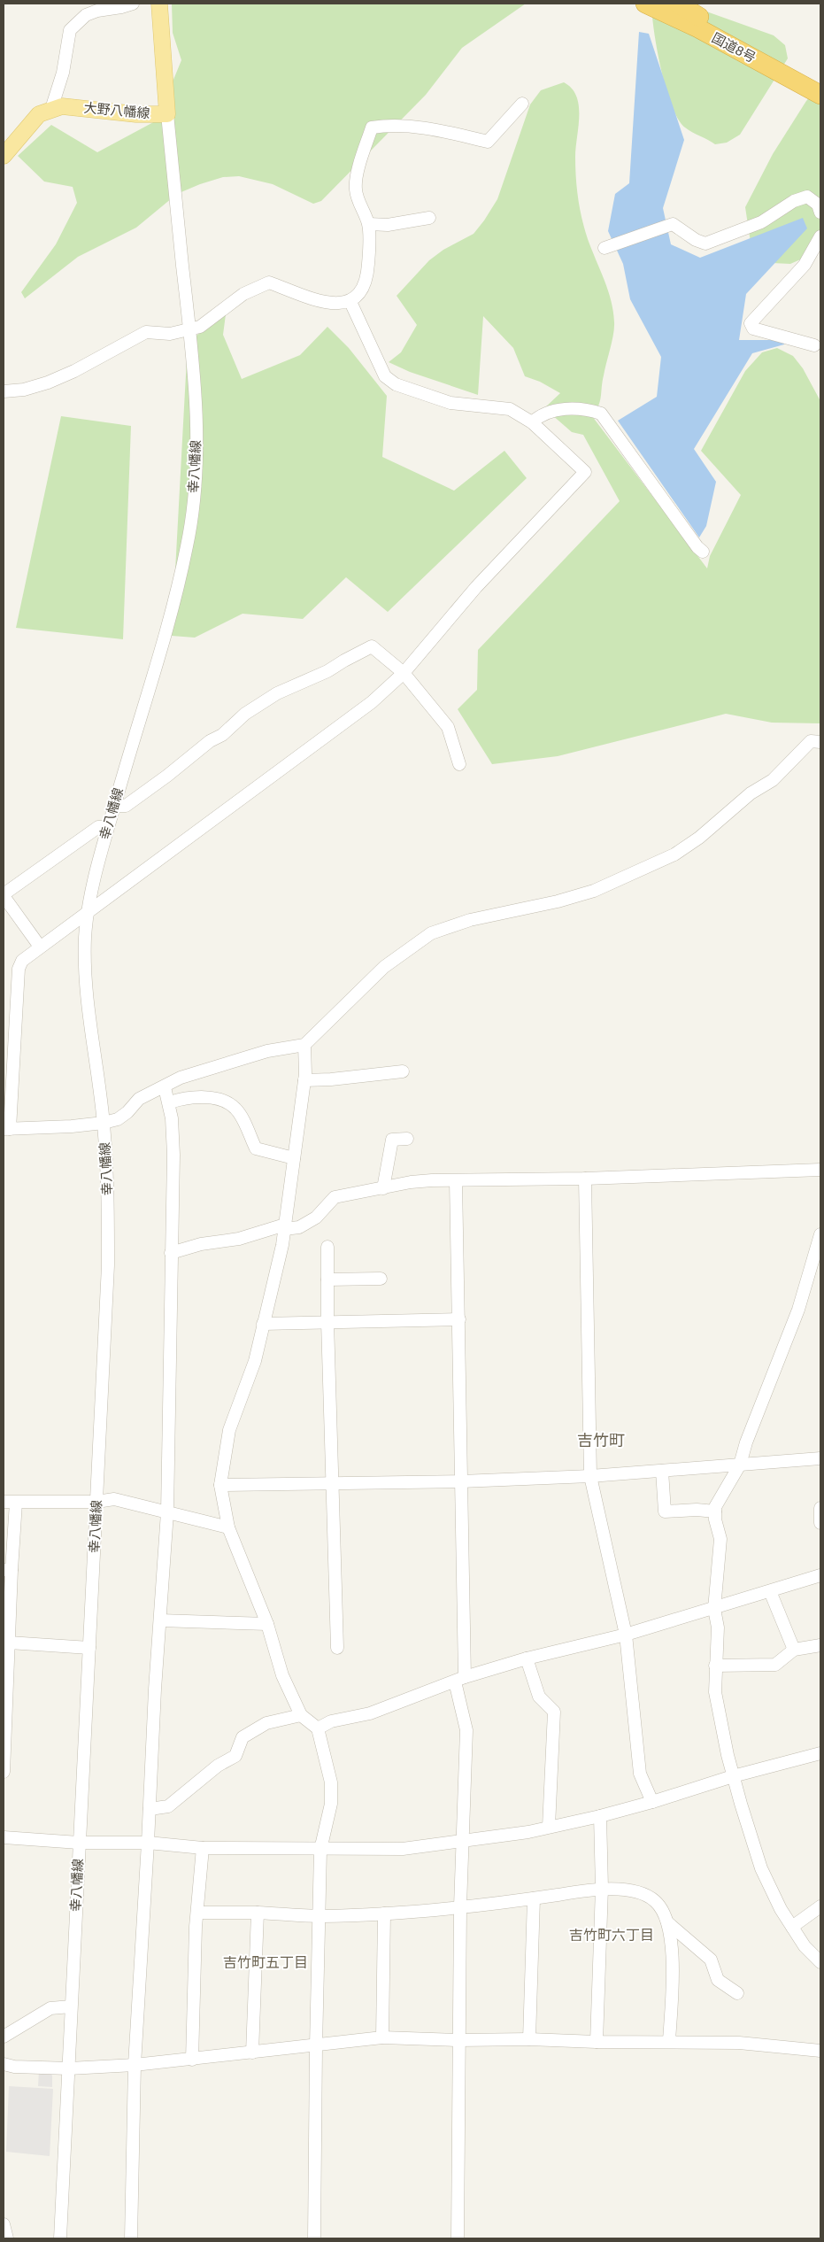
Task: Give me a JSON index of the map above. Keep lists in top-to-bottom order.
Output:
{
  "streets": {
    "highway": ["国道8号"],
    "main road": ["大野八幡線"],
    "street": ["幸八幡線"]
  },
  "crossings": [
    ["大野八幡線", "幸八幡線"]
  ],
  "districts": ["吉竹町", "吉竹町六丁目", "吉竹町五丁目"]
}
